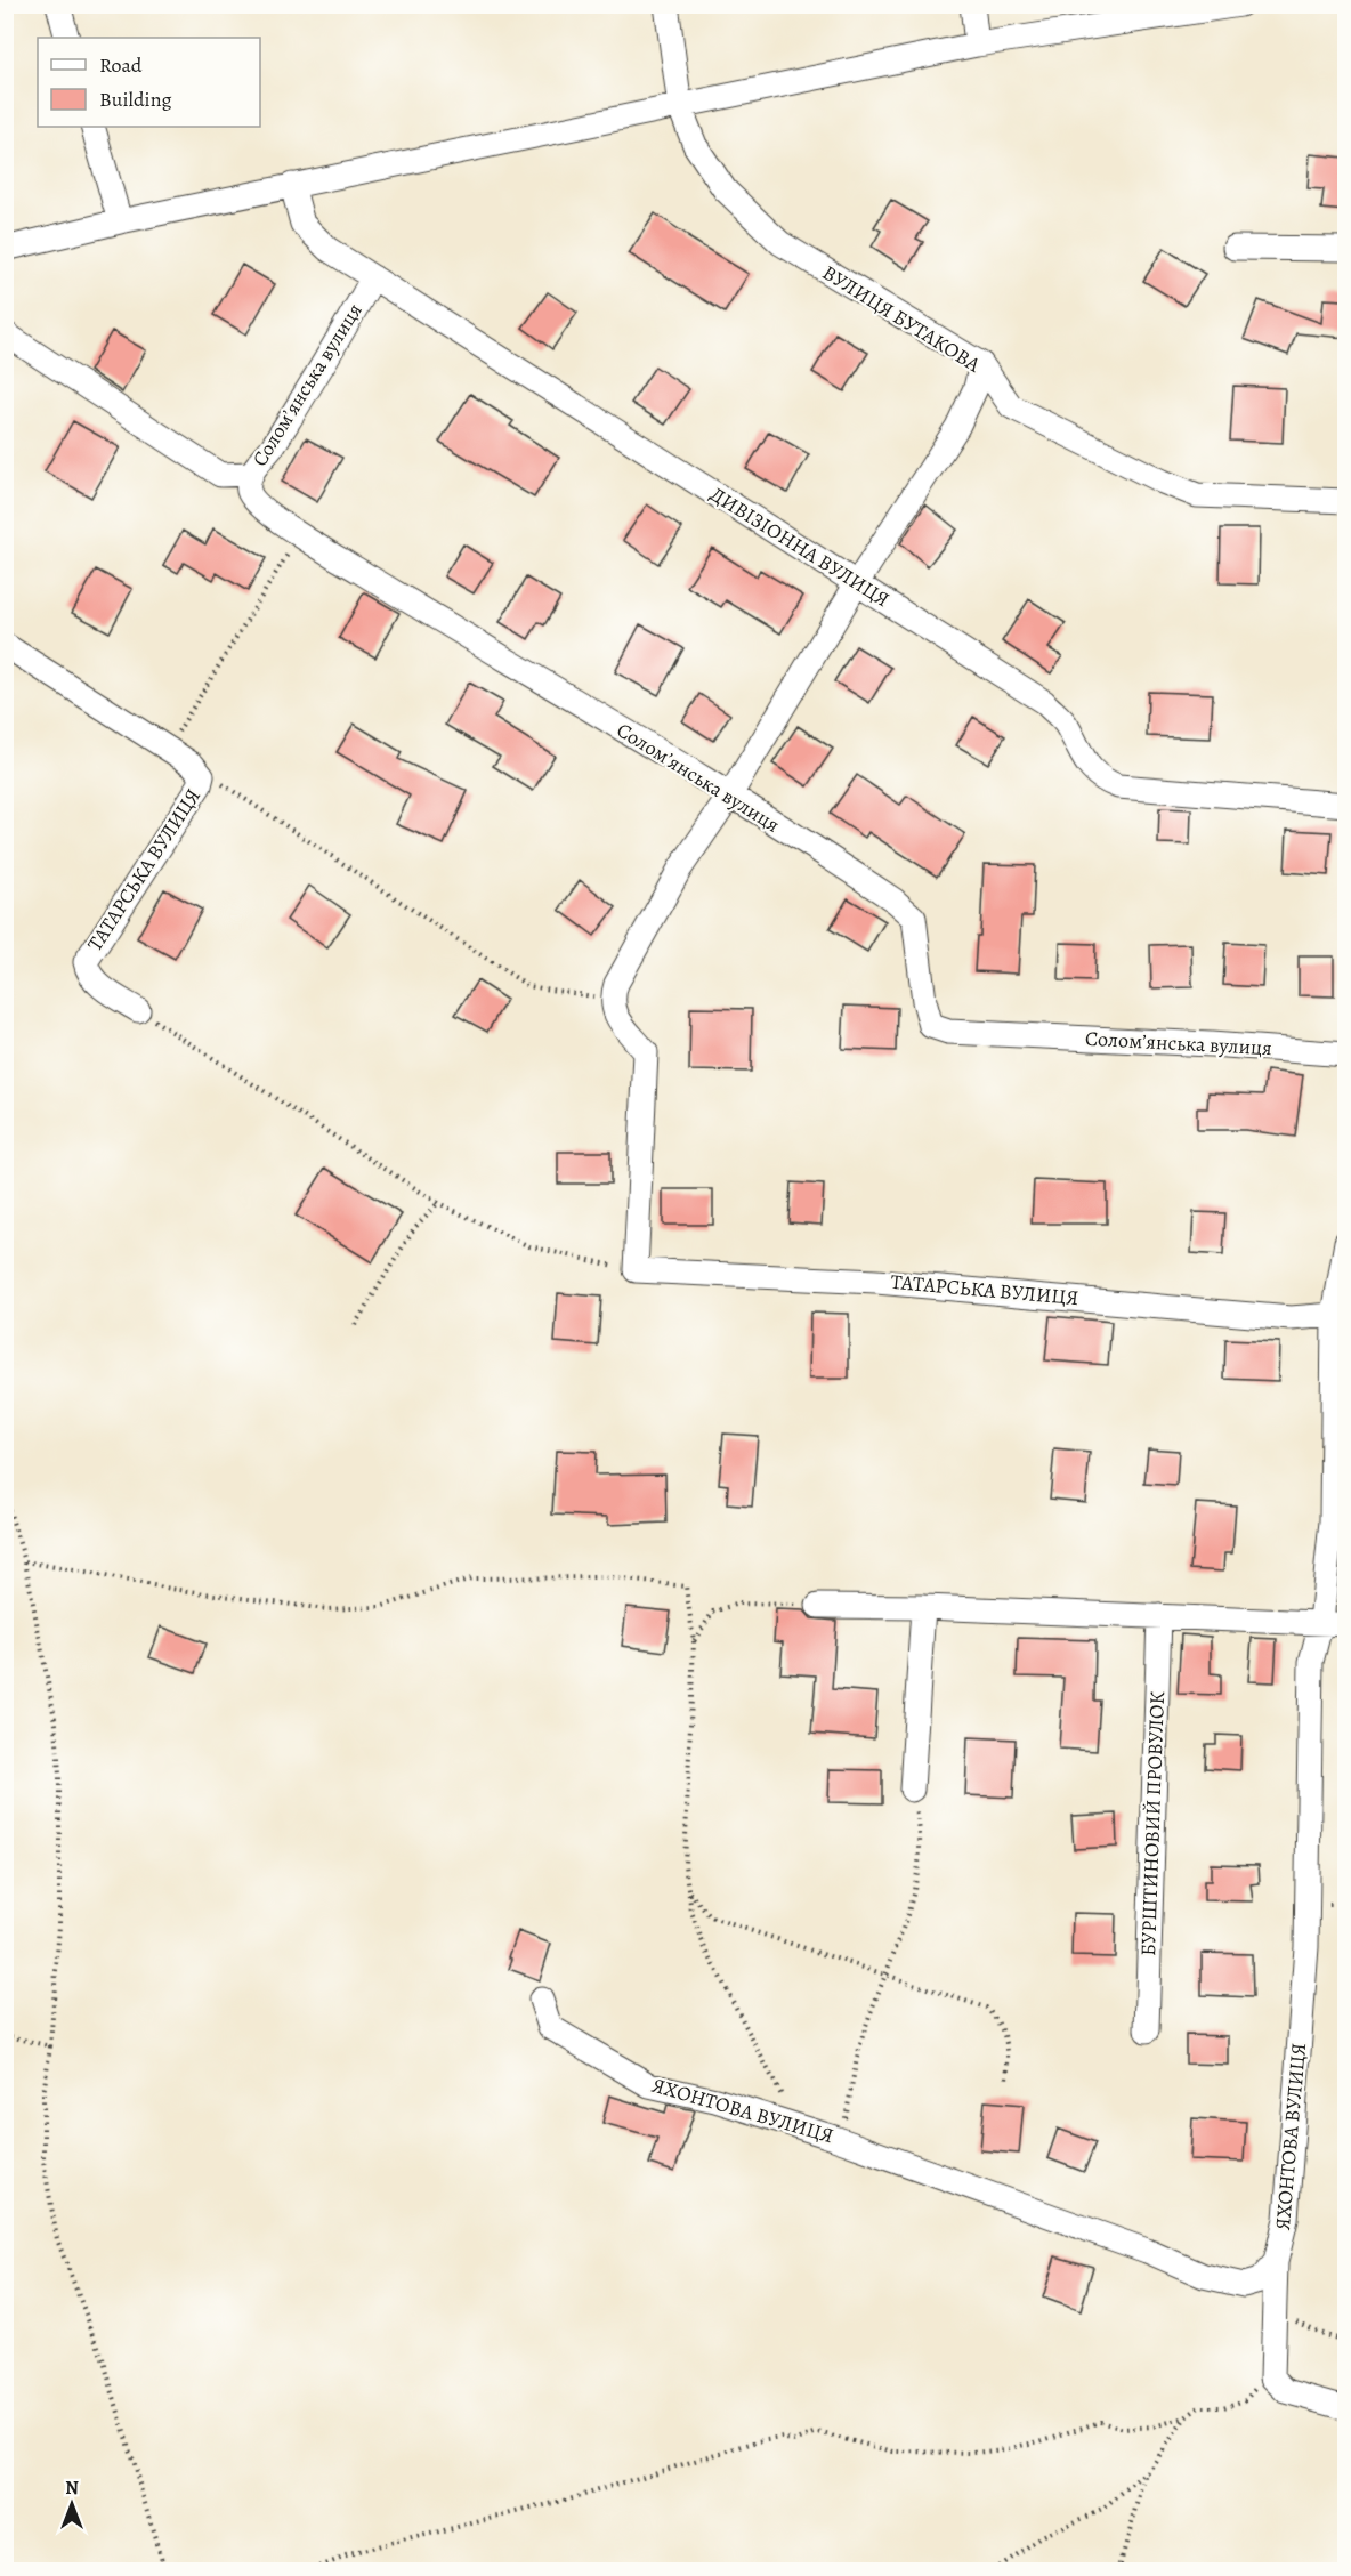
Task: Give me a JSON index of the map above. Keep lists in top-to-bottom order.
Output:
{
  "streets": {
    "street": [
      "ВУЛИЦЯ БУТАКОВА",
      "Соломʼянська вулиця",
      "ДИВІЗІОННА ВУЛИЦЯ",
      "ТАТАРСЬКА ВУЛИЦЯ",
      "БУРШТИНОВИЙ ПРОВУЛОК",
      "ЯХОНТОВА ВУЛИЦЯ"
    ]
  },
  "crossings": [
    ["Соломʼянська вулиця", "ДИВІЗІОННА ВУЛИЦЯ"],
    ["ТАТАРСЬКА ВУЛИЦЯ", "ЯХОНТОВА ВУЛИЦЯ"]
  ],
  "legend": ["Road", "Building"],
  "north": "top"
}
